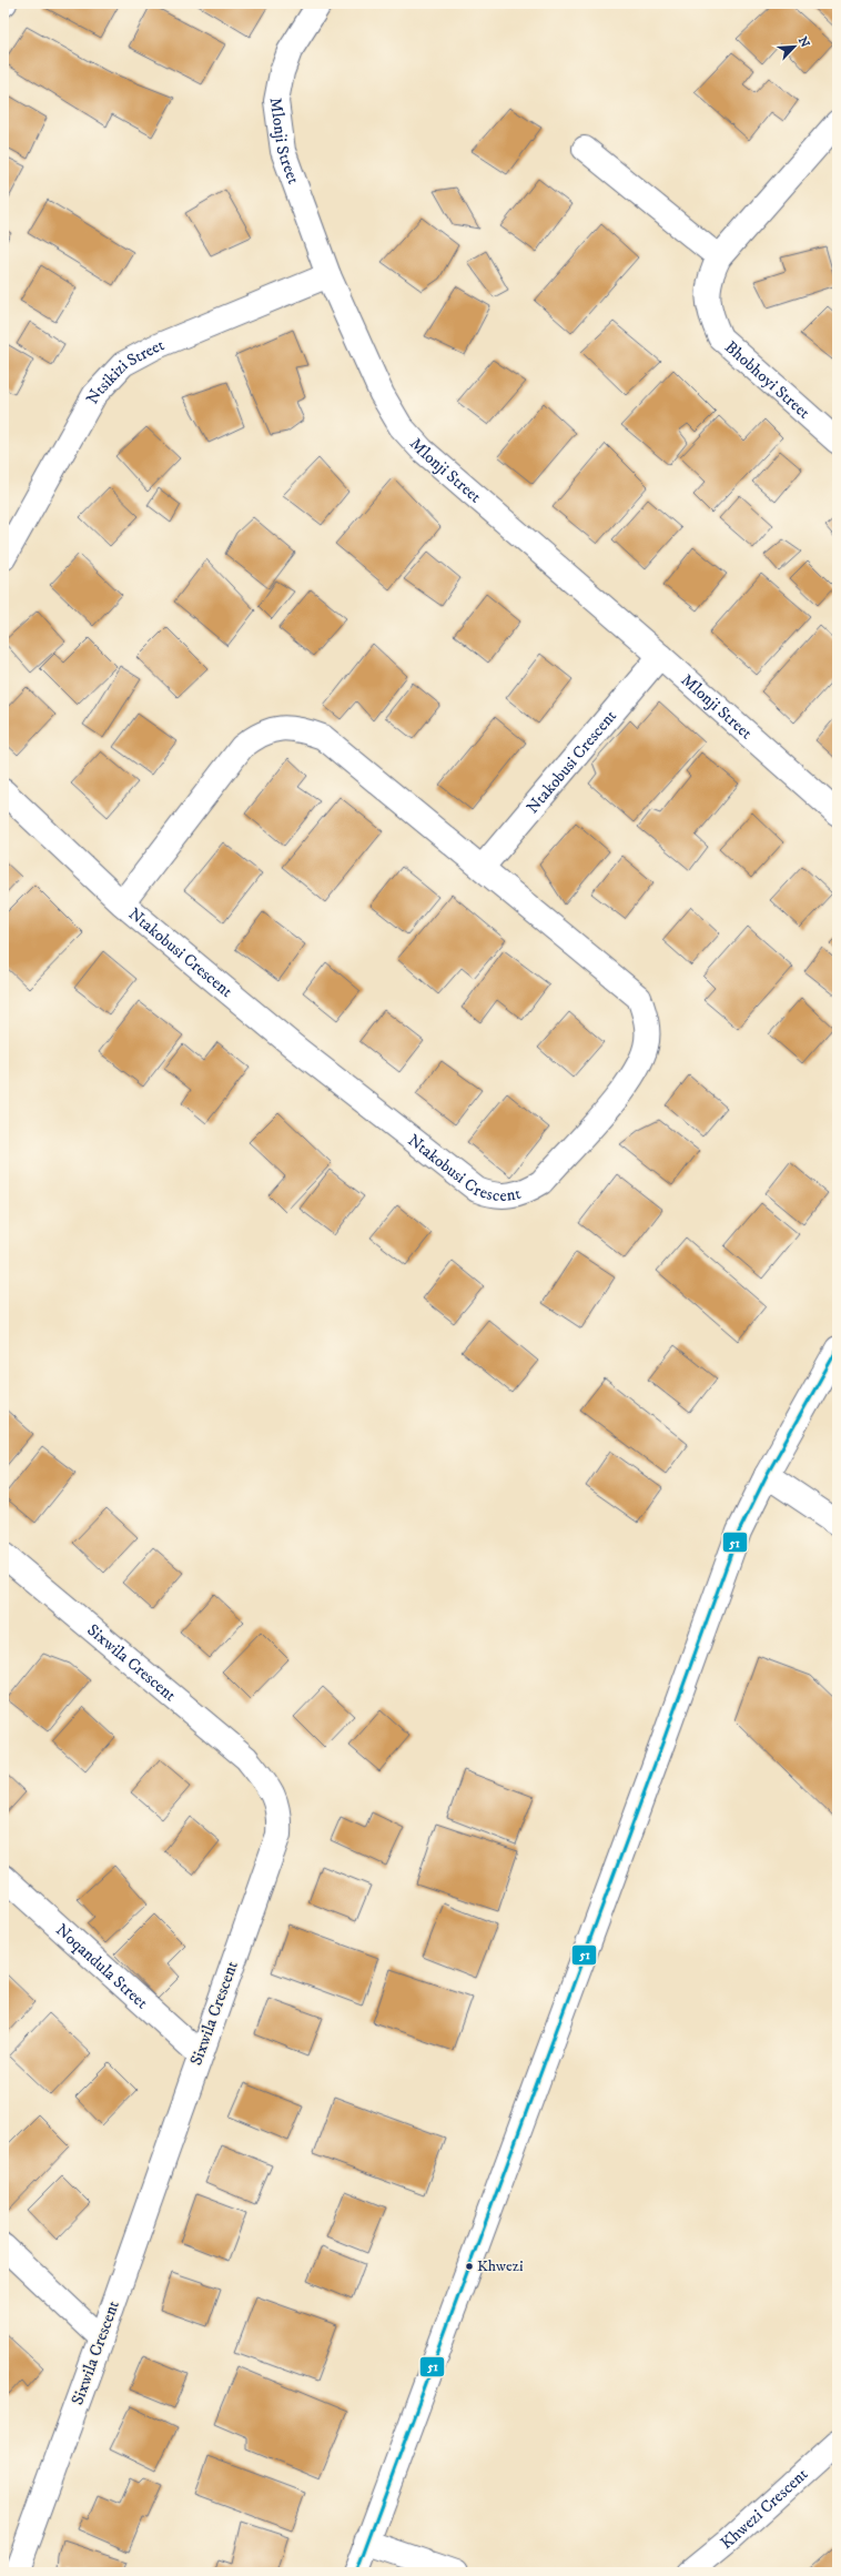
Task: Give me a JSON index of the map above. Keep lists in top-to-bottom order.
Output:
{
  "streets": {
    "street": [
      "Mlonji Street",
      "Ntsikizi Street",
      "Bhobhoyi Street",
      "Ntakobusi Crescent",
      "Sixwila Crescent",
      "Noqandula Street",
      "Khwezi Crescent"
    ]
  },
  "crossings": [
    ["Mlonji Street", "Ntsikizi Street"],
    ["Mlonji Street", "Ntakobusi Crescent"],
    ["Sixwila Crescent", "Noqandula Street"]
  ],
  "places": ["Khwezi"],
  "lines": ["transit line 51"],
  "north": "top right"
}
